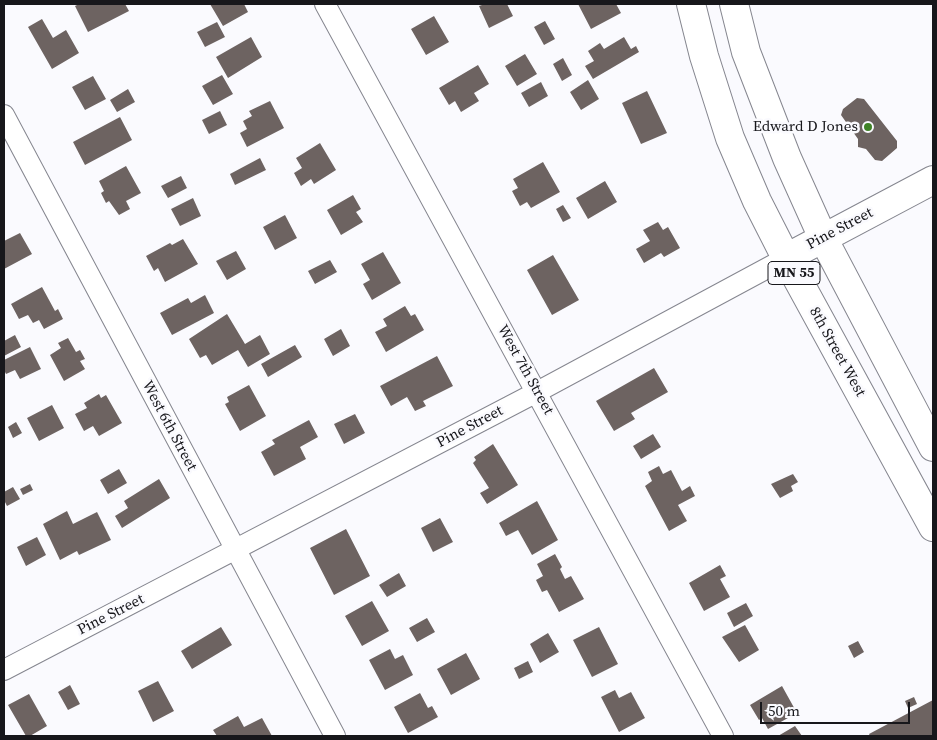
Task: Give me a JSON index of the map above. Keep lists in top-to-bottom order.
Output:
{
  "streets": {
    "main road": ["Pine Street", "MN 55", "8th Street West"],
    "street": ["West 7th Street", "West 6th Street"]
  },
  "crossings": [
    ["Pine Street", "MN 55"],
    ["Pine Street", "8th Street West"],
    ["Pine Street", "West 7th Street"],
    ["Pine Street", "West 6th Street"]
  ],
  "places": ["Edward D Jones"],
  "scale_bar": "50 m"
}
